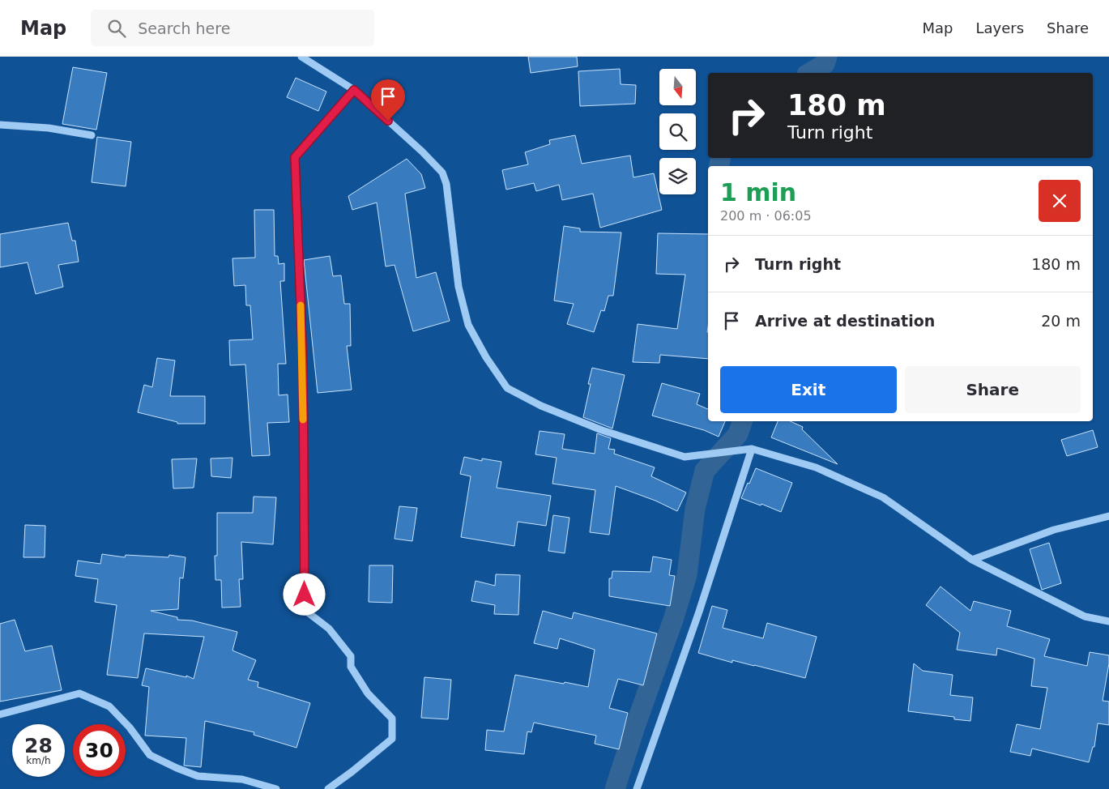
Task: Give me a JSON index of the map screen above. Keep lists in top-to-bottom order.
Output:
{
  "north": "bottom",
  "page": {
    "header": "Map",
    "search": "Search here",
    "nav": ["Map", "Layers", "Share"],
    "turn": ["180 m", "Turn right"],
    "heading": ["1 min", "200 m · 06:05"],
    "list": [
      {
        "name": "Turn right",
        "value": "180 m"
      },
      {
        "name": "Arrive at destination",
        "value": "20 m"
      }
    ],
    "buttons": ["Exit", "Share"],
    "speed": "28 km/h",
    "limit": "30"
  }
}
